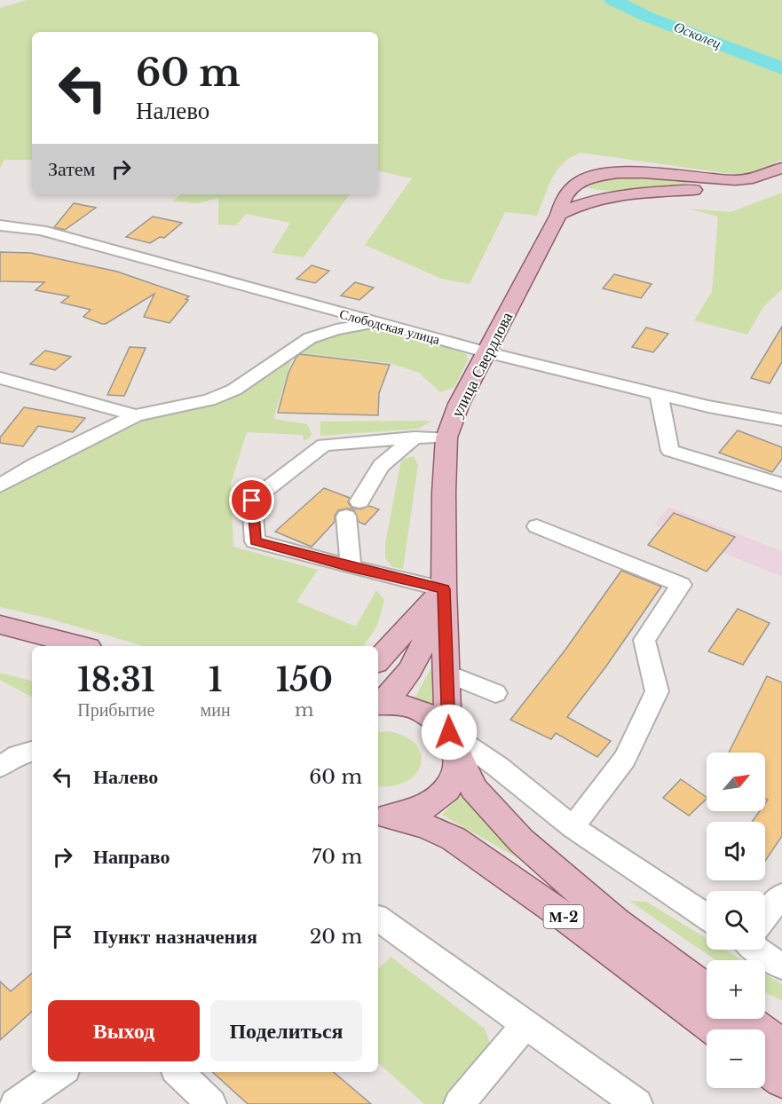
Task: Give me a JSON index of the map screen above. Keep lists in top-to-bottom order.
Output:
{
  "streets": {
    "main road": ["улица Свердлова", "М-2"],
    "street": ["Слободская улица"]
  },
  "crossings": [
    ["Слободская улица", "улица Свердлова"],
    ["улица Свердлова", "М-2"]
  ],
  "water": ["Осколец"],
  "north": "top right",
  "page": {
    "turn": ["60 m", "Налево"],
    "then": "Затем",
    "eta": [
      "18:31",
      "Прибытие",
      "1",
      "мин",
      "150",
      "m"
    ],
    "list": [
      {
        "name": "Налево",
        "value": "60 m"
      },
      {
        "name": "Направо",
        "value": "70 m"
      },
      {
        "name": "Пункт назначения",
        "value": "20 m"
      }
    ],
    "map_buttons": ["+", "−"],
    "buttons": ["Выход", "Поделиться"]
  }
}
